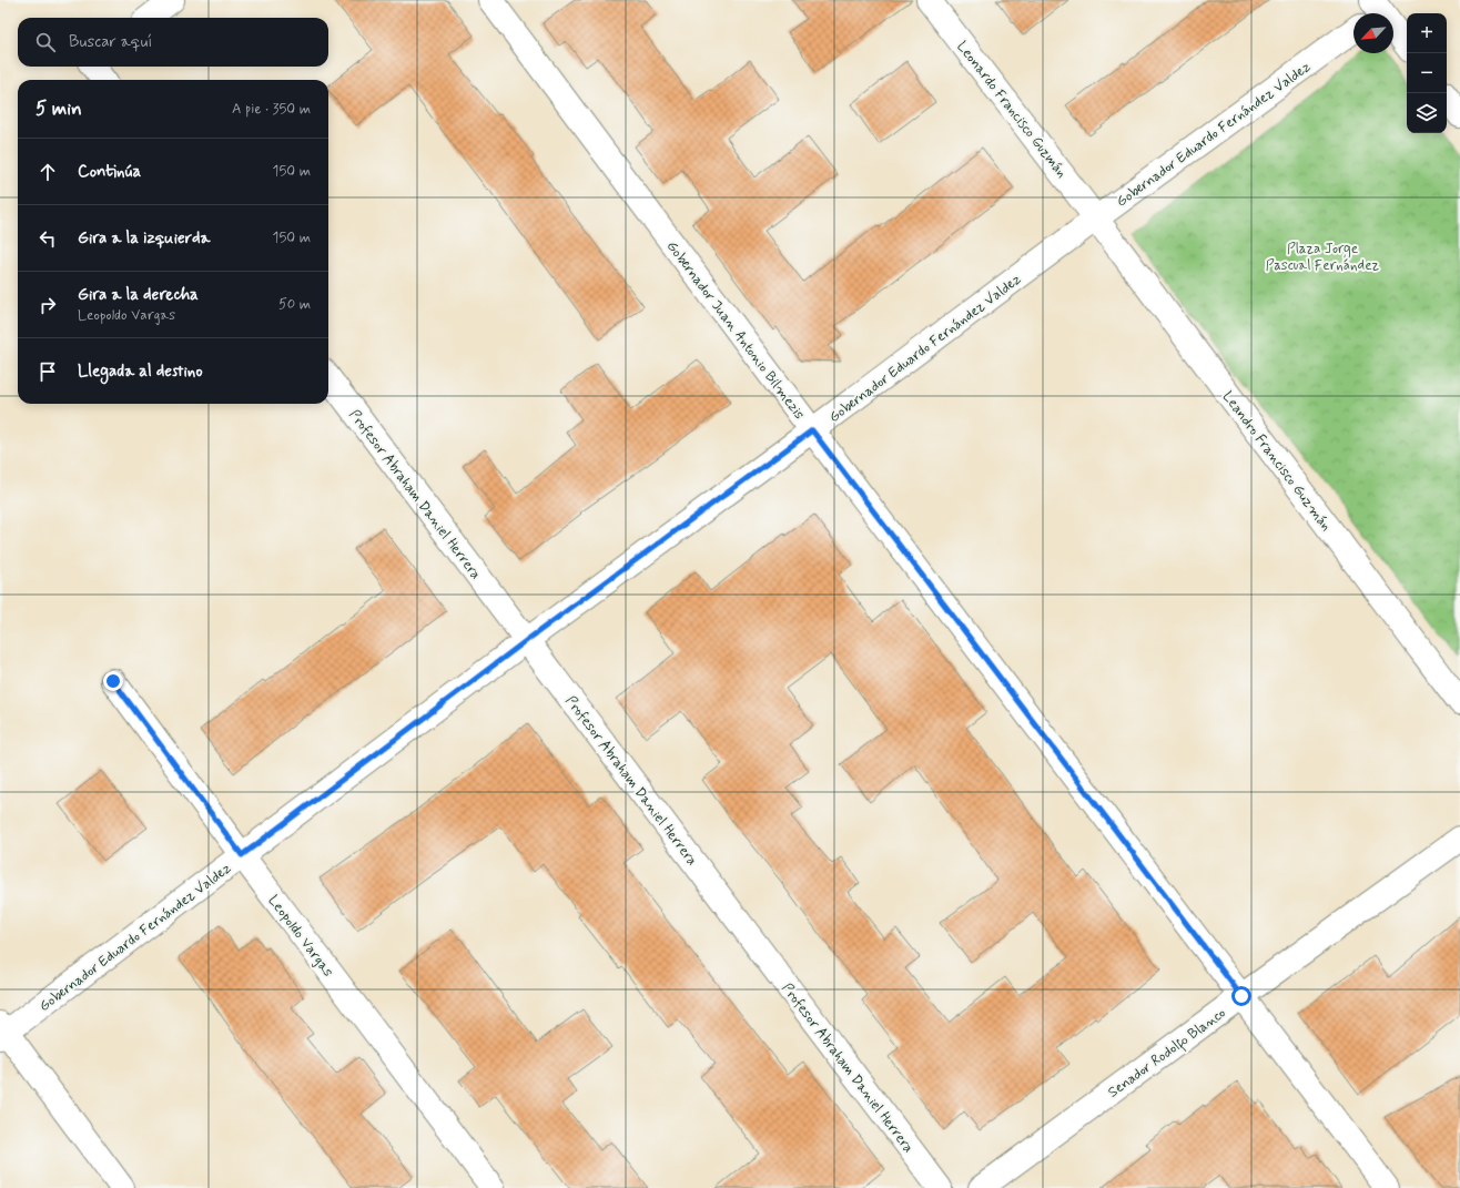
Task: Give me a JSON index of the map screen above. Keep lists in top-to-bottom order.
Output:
{
  "streets": {
    "street": [
      "Leonardo Francisco Guzmán",
      "Gobernador Eduardo Fernández Valdez",
      "Gobernador Juan Antonio Bilmezis",
      "Leandro Francisco Guzmán",
      "Profesor Abraham Daniel Herrera",
      "Leopoldo Vargas",
      "Senador Rodolfo Blanco"
    ]
  },
  "crossings": [
    ["Leonardo Francisco Guzmán", "Gobernador Eduardo Fernández Valdez"],
    ["Leonardo Francisco Guzmán", "Leandro Francisco Guzmán"],
    ["Gobernador Eduardo Fernández Valdez", "Gobernador Juan Antonio Bilmezis"],
    ["Gobernador Eduardo Fernández Valdez", "Leandro Francisco Guzmán"],
    ["Gobernador Eduardo Fernández Valdez", "Profesor Abraham Daniel Herrera"],
    ["Gobernador Eduardo Fernández Valdez", "Leopoldo Vargas"],
    ["Gobernador Juan Antonio Bilmezis", "Senador Rodolfo Blanco"]
  ],
  "parks": ["Plaza Jorge Pascual Fernández"],
  "north": "bottom left",
  "page": {
    "map_buttons": ["+", "−"],
    "search": "Buscar aquí",
    "heading": ["5 min", "A pie · 350 m"],
    "list": [
      ["Continúa", "150 m"],
      ["Gira a la izquierda", "150 m"],
      ["Gira a la derecha", "Leopoldo Vargas", "50 m"],
      "Llegada al destino"
    ]
  }
}
